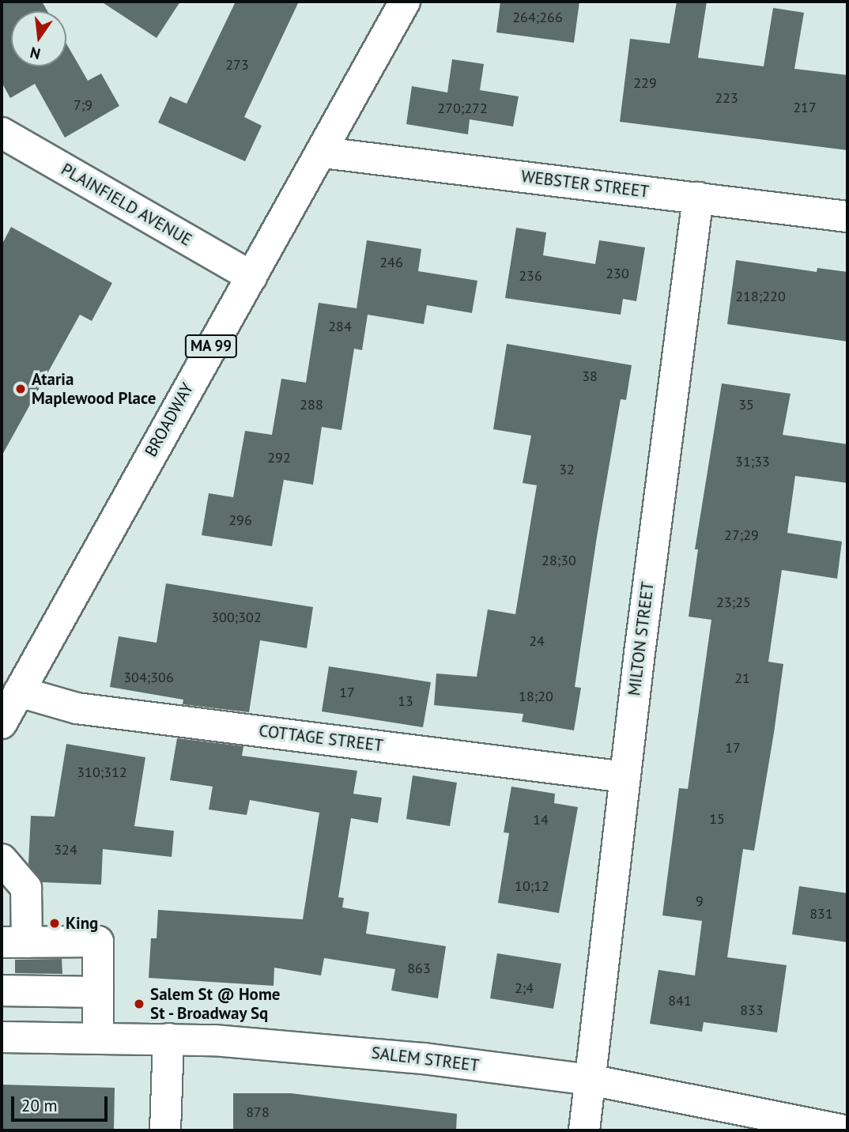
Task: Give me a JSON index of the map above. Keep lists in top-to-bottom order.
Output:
{
  "streets": {
    "street": [
      "WEBSTER STREET",
      "PLAINFIELD AVENUE",
      "MA 99",
      "BROADWAY",
      "MILTON STREET",
      "COTTAGE STREET",
      "SALEM STREET"
    ]
  },
  "crossings": [
    ["WEBSTER STREET", "BROADWAY"],
    ["WEBSTER STREET", "MILTON STREET"],
    ["PLAINFIELD AVENUE", "BROADWAY"],
    ["BROADWAY", "COTTAGE STREET"],
    ["MILTON STREET", "COTTAGE STREET"],
    ["MILTON STREET", "SALEM STREET"]
  ],
  "places": ["Ataria Maplewood Place", "King", "Salem St @ Home St - Broadway Sq"],
  "house_numbers": [
    "264;266",
    "273",
    "229",
    "223",
    "7;9",
    "217",
    "270;272",
    "246",
    "230",
    "236",
    "218;220",
    "284",
    "38",
    "288",
    "35",
    "292",
    "31;33",
    "32",
    "296",
    "27;29",
    "28;30",
    "23;25",
    "300;302",
    "24",
    "304;306",
    "21",
    "17",
    "18;20",
    "13",
    "17",
    "310;312",
    "15",
    "14",
    "324",
    "10;12",
    "9",
    "831",
    "863",
    "2;4",
    "841",
    "833",
    "878"
  ],
  "scale_bar": "20 m",
  "north": "bottom"
}
